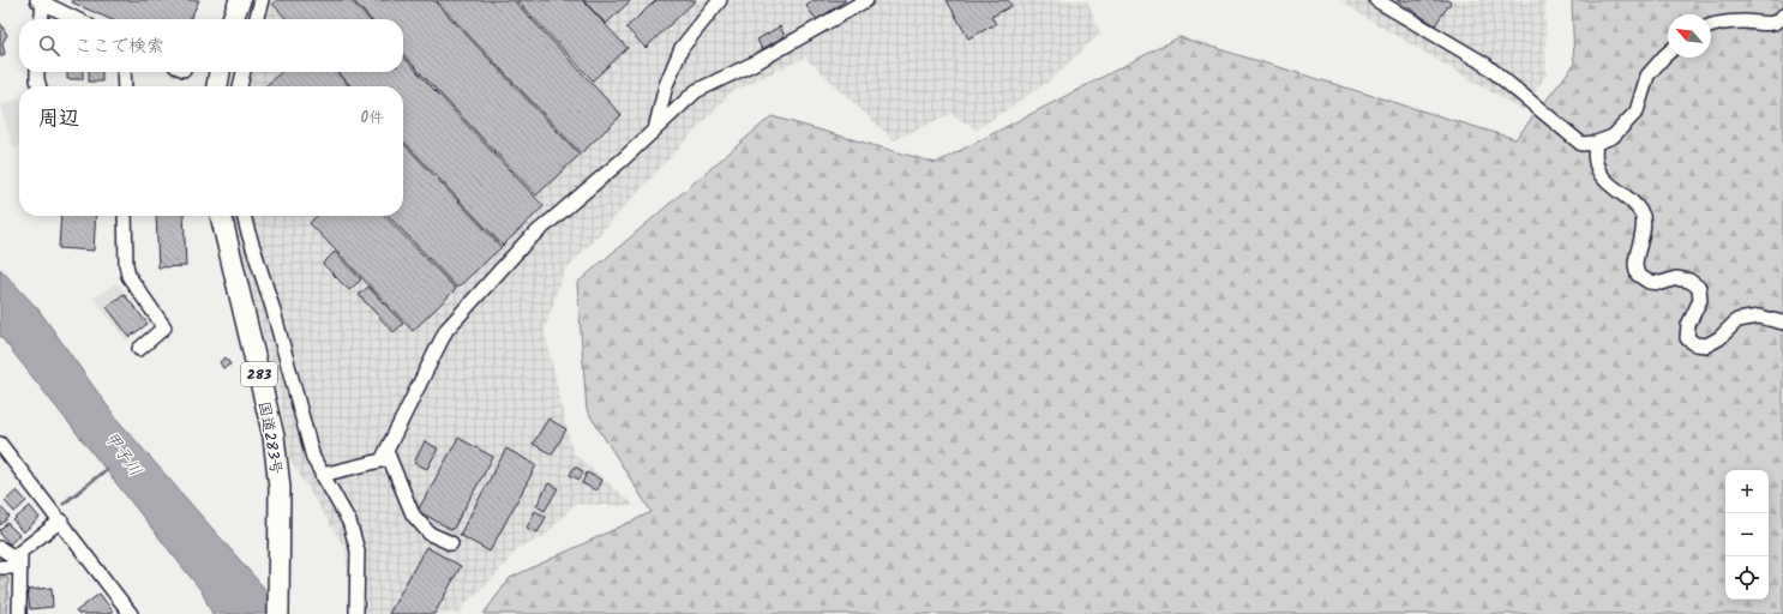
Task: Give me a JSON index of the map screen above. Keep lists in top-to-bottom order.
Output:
{
  "streets": {
    "highway": ["283", "国道283号"]
  },
  "water": ["甲子川"],
  "north": "top left",
  "page": {
    "search": "ここで検索",
    "heading": ["周辺", "0件"],
    "map_buttons": ["+", "−"]
  }
}
